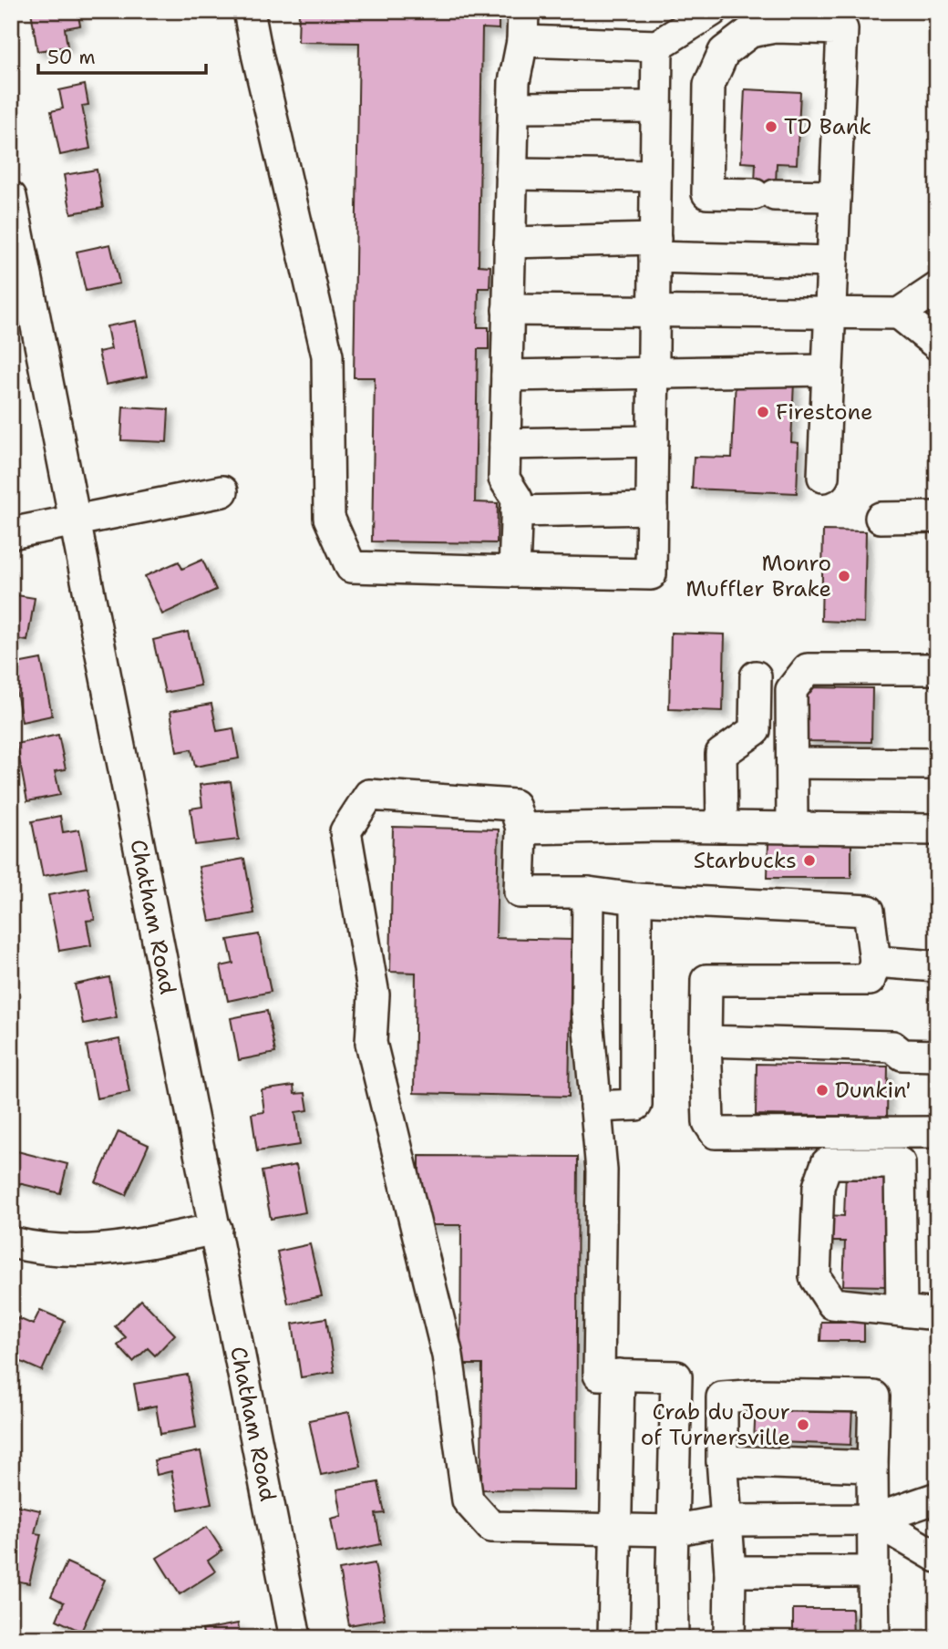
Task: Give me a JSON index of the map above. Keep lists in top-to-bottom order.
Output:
{
  "streets": {
    "street": ["Chatham Road"]
  },
  "places": [
    "TD Bank",
    "Firestone",
    "Monro Muffler Brake",
    "Starbucks",
    "Dunkin'",
    "Crab du Jour of Turnersville"
  ],
  "scale_bar": "50 m"
}
